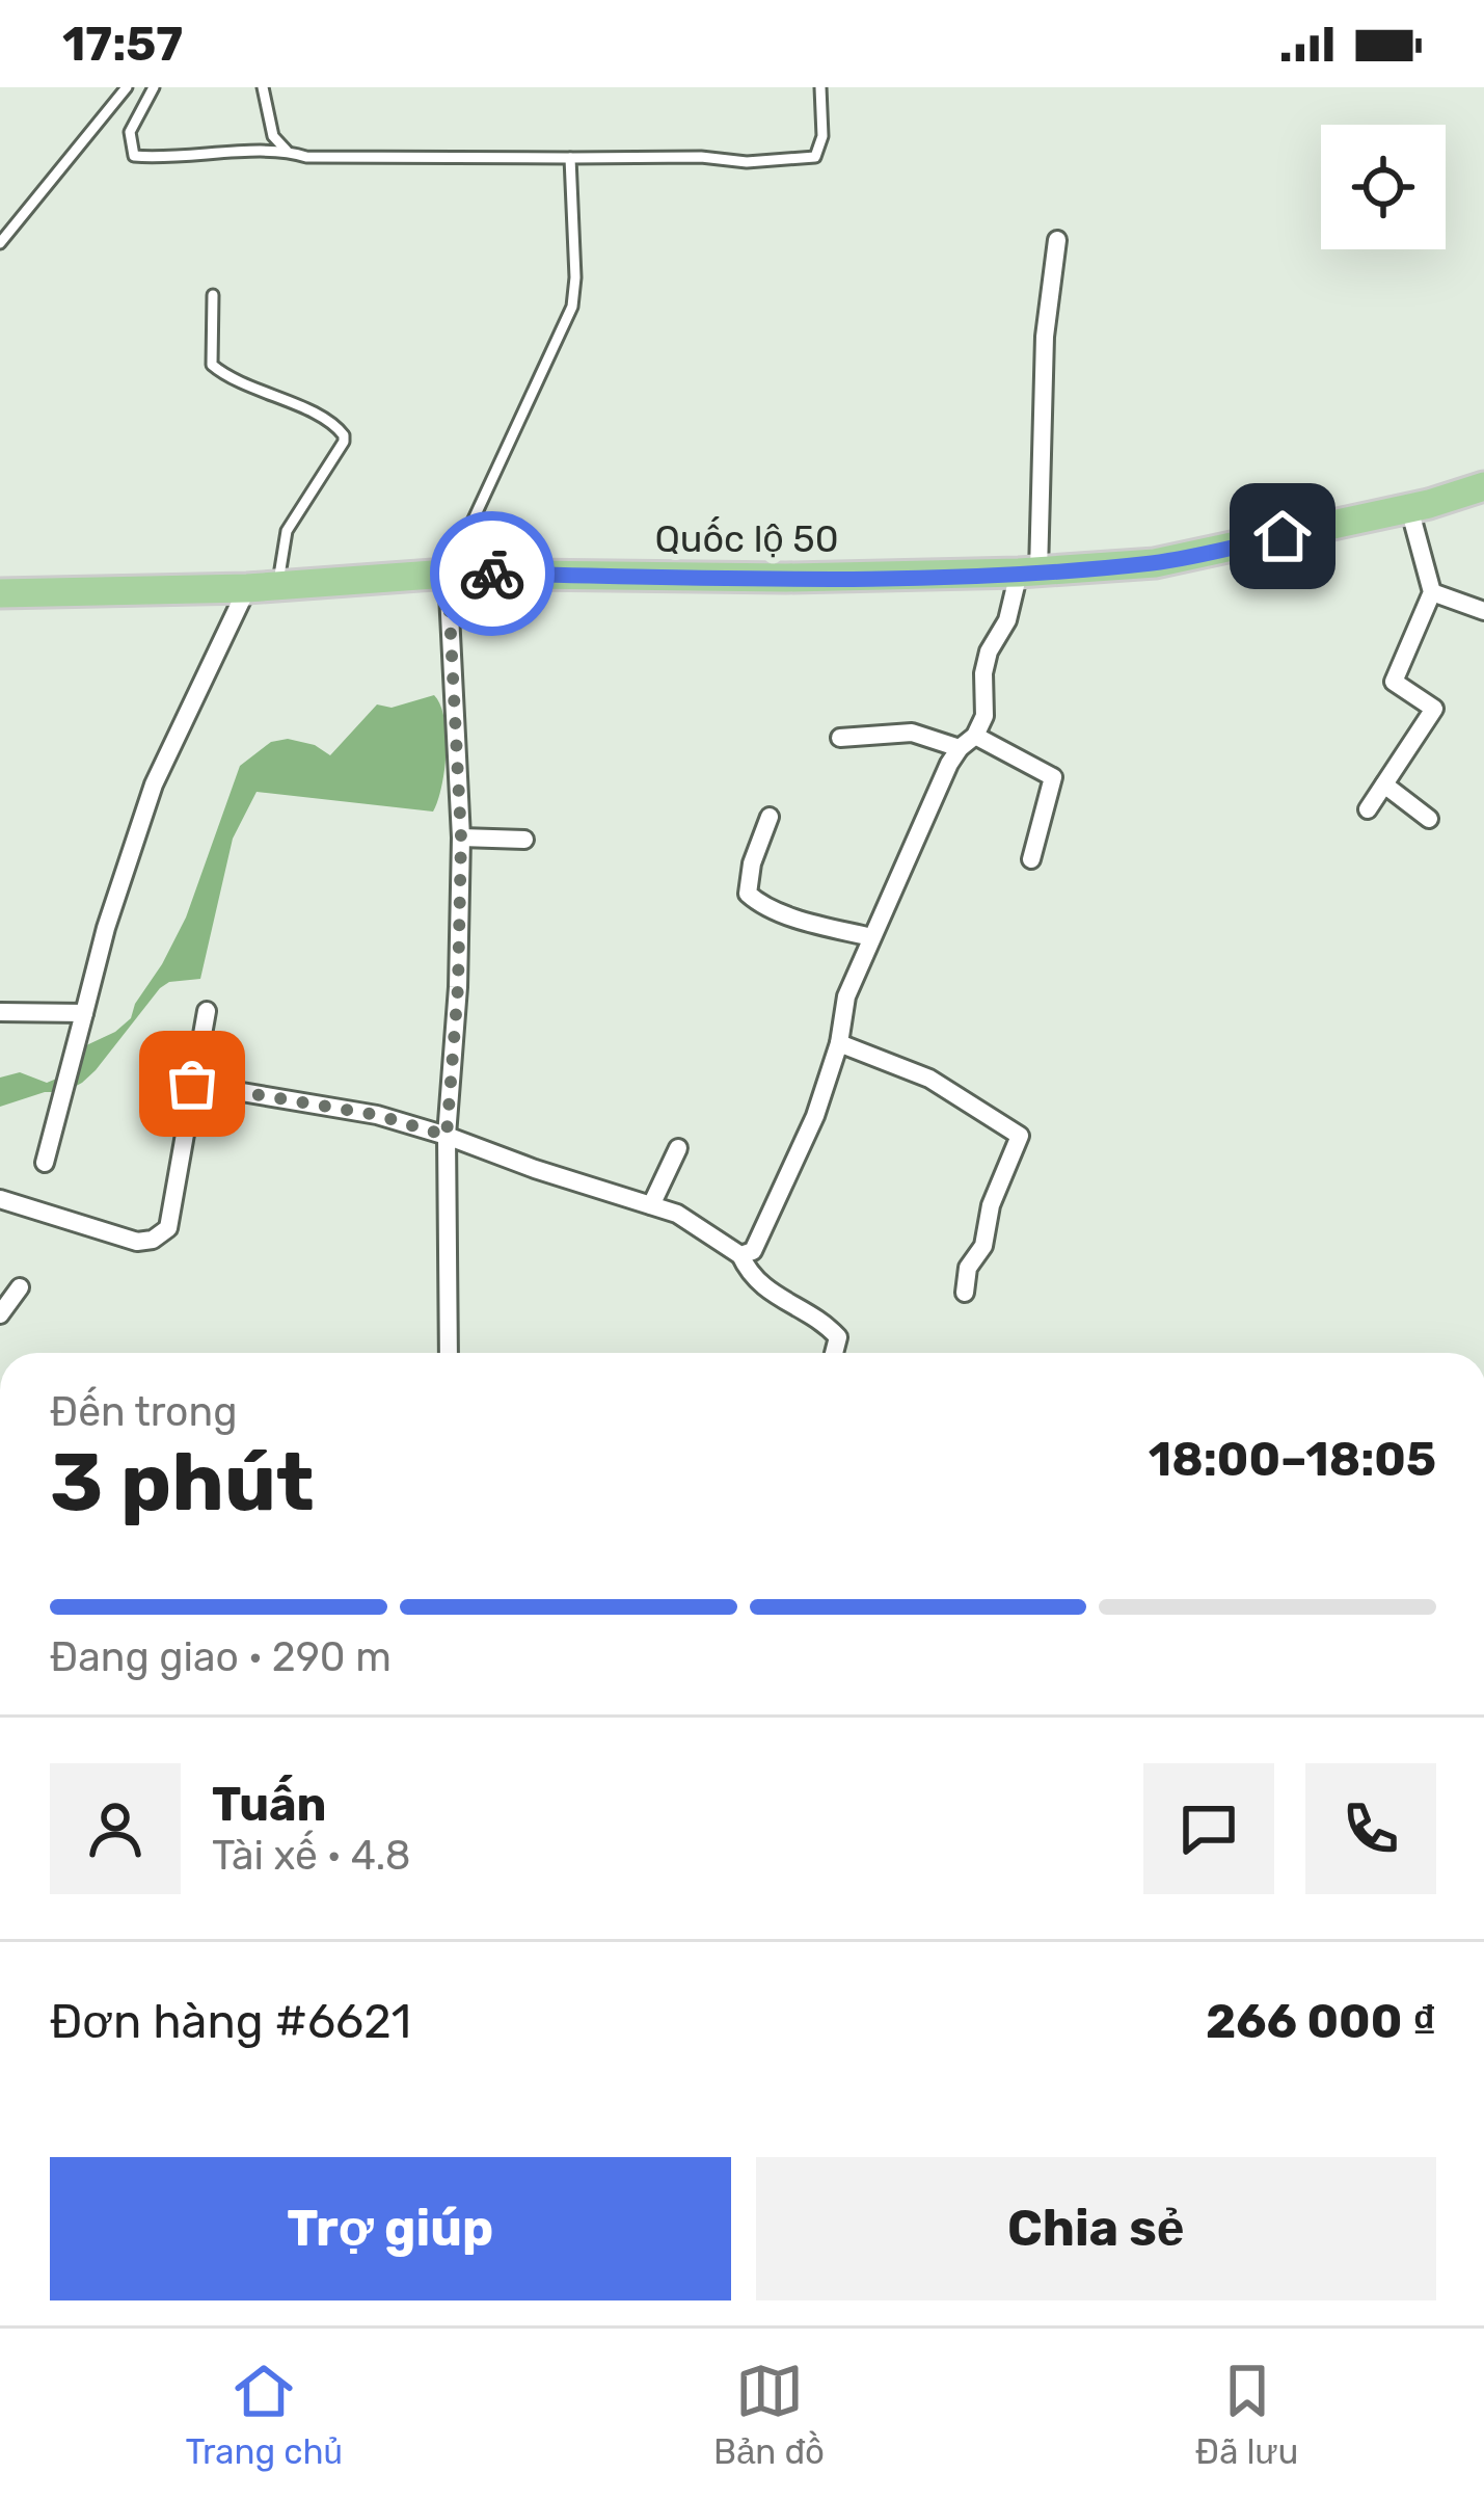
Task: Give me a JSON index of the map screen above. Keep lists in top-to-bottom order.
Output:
{
  "streets": {
    "highway": ["Quốc lộ 50"]
  },
  "page": {
    "status": "17:57",
    "heading": ["3 phút", "Đến trong", "18:00–18:05"],
    "panel": [
      "Tuấn",
      "Tài xế · 4.8",
      "Đơn hàng #6621",
      "266 000 ₫"
    ],
    "bar": "Đang giao · 290 m",
    "buttons": ["Trợ giúp", "Chia sẻ"],
    "tabs": ["Trang chủ", "Bản đồ", "Đã lưu"]
  }
}
